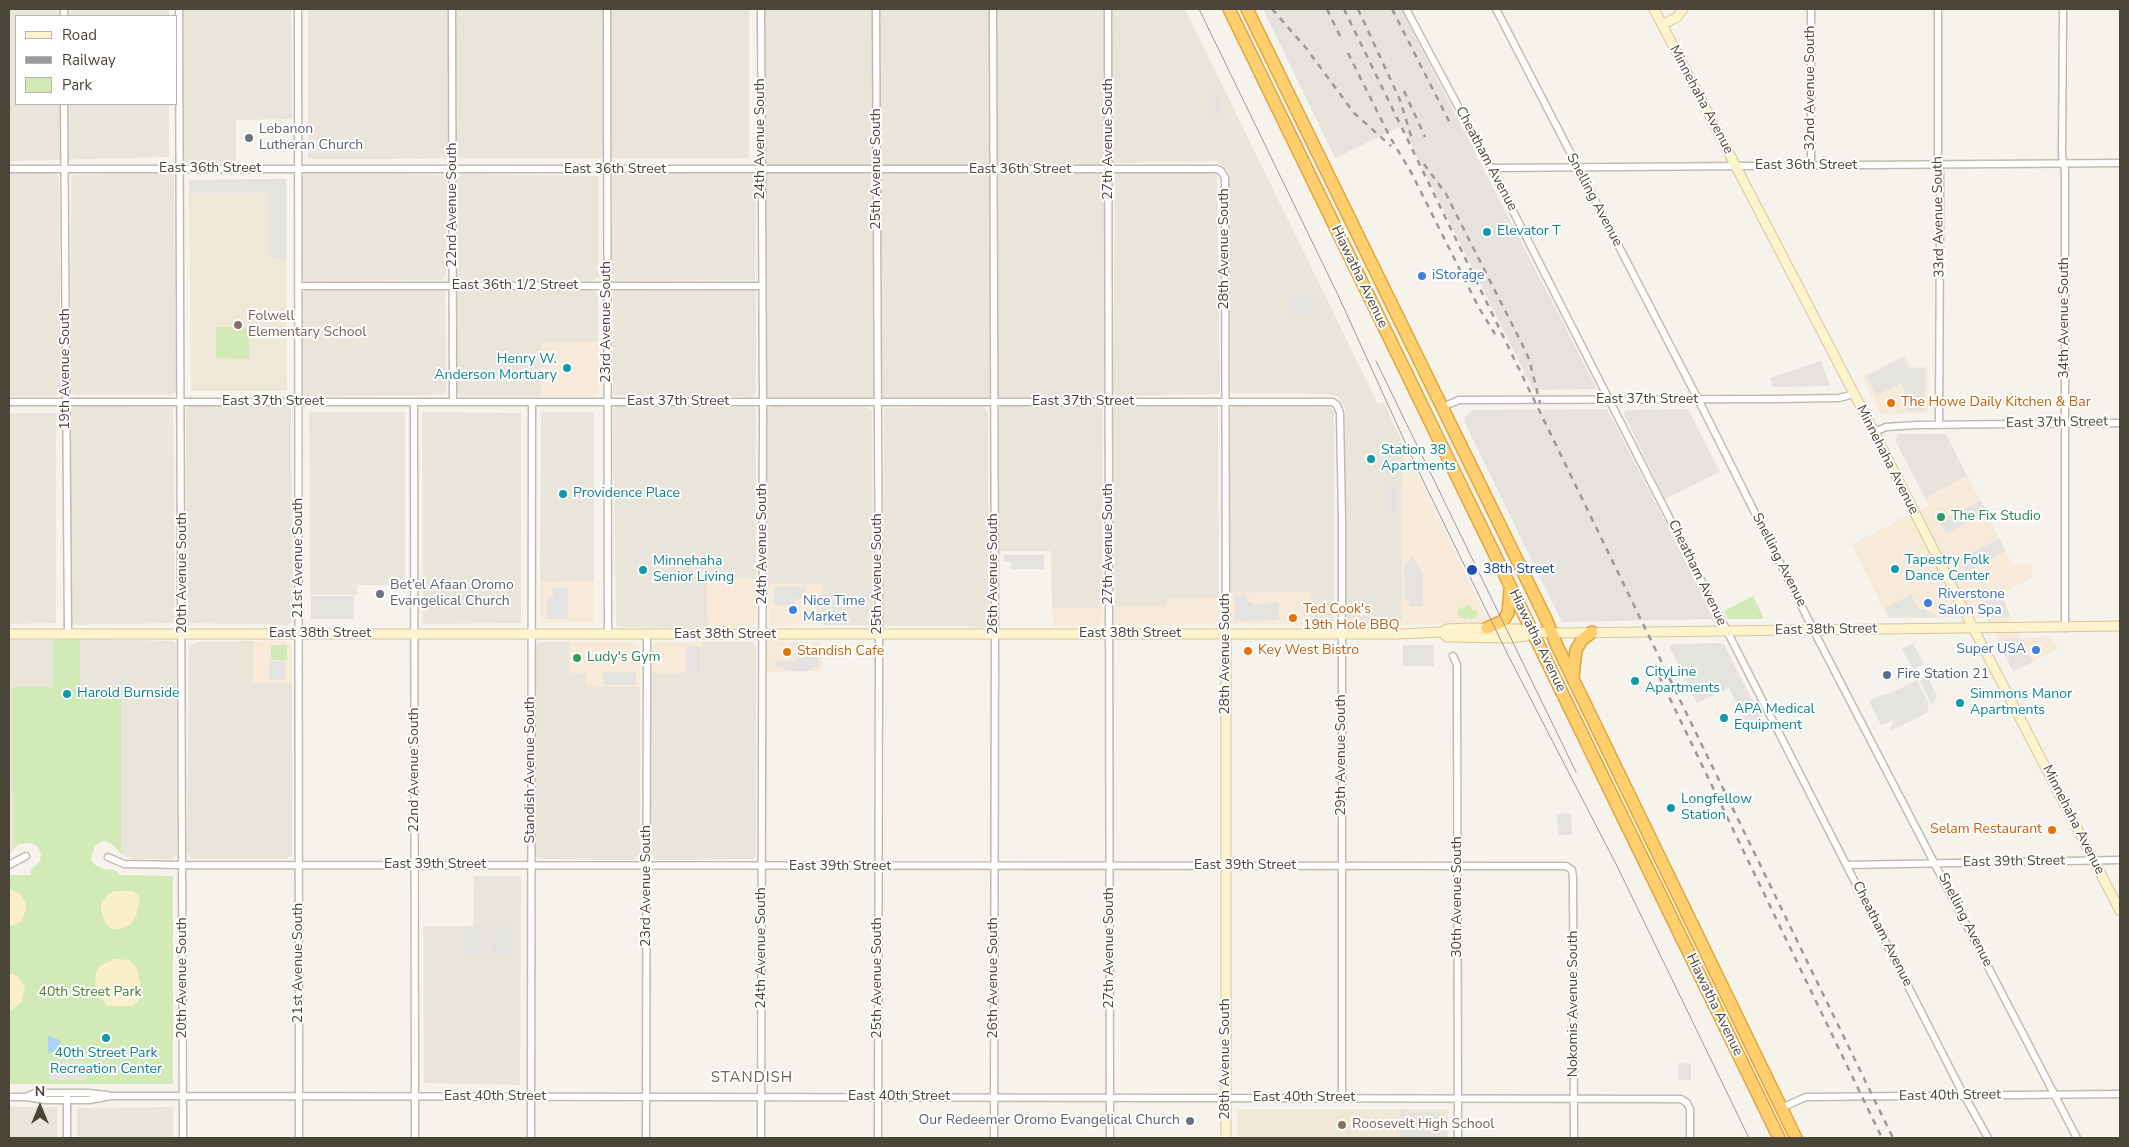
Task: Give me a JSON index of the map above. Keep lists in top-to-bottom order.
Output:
{
  "streets": {
    "highway": ["Hiawatha Avenue"],
    "street": [
      "32nd Avenue South",
      "Minnehaha Avenue",
      "24th Avenue South",
      "27th Avenue South",
      "Cheatham Avenue",
      "East 36th Street",
      "25th Avenue South",
      "Snelling Avenue",
      "22nd Avenue South",
      "33rd Avenue South",
      "28th Avenue South",
      "East 36th 1/2 Street",
      "34th Avenue South",
      "23rd Avenue South",
      "19th Avenue South",
      "East 37th Street",
      "21st Avenue South",
      "20th Avenue South",
      "26th Avenue South",
      "East 38th Street",
      "29th Avenue South",
      "Standish Avenue South",
      "East 39th Street",
      "30th Avenue South",
      "Nokomis Avenue South",
      "East 40th Street"
    ]
  },
  "crossings": [
    ["32nd Avenue South", "East 36th Street"],
    ["Minnehaha Avenue", "East 36th Street"],
    ["Minnehaha Avenue", "East 37th Street"],
    ["Minnehaha Avenue", "East 38th Street"],
    ["Minnehaha Avenue", "East 39th Street"],
    ["24th Avenue South", "East 36th Street"],
    ["24th Avenue South", "East 36th 1/2 Street"],
    ["24th Avenue South", "East 37th Street"],
    ["24th Avenue South", "East 38th Street"],
    ["24th Avenue South", "East 39th Street"],
    ["24th Avenue South", "East 40th Street"],
    ["27th Avenue South", "East 36th Street"],
    ["27th Avenue South", "East 37th Street"],
    ["27th Avenue South", "East 38th Street"],
    ["27th Avenue South", "East 39th Street"],
    ["27th Avenue South", "East 40th Street"],
    ["Cheatham Avenue", "East 36th Street"],
    ["Cheatham Avenue", "East 37th Street"],
    ["Cheatham Avenue", "East 38th Street"],
    ["Cheatham Avenue", "East 39th Street"],
    ["Cheatham Avenue", "East 40th Street"],
    ["East 36th Street", "25th Avenue South"],
    ["East 36th Street", "Snelling Avenue"],
    ["East 36th Street", "22nd Avenue South"],
    ["East 36th Street", "33rd Avenue South"],
    ["East 36th Street", "28th Avenue South"],
    ["East 36th Street", "34th Avenue South"],
    ["East 36th Street", "23rd Avenue South"],
    ["East 36th Street", "19th Avenue South"],
    ["East 36th Street", "21st Avenue South"],
    ["East 36th Street", "20th Avenue South"],
    ["East 36th Street", "26th Avenue South"],
    ["25th Avenue South", "East 37th Street"],
    ["25th Avenue South", "East 38th Street"],
    ["25th Avenue South", "East 39th Street"],
    ["25th Avenue South", "East 40th Street"],
    ["Snelling Avenue", "East 37th Street"],
    ["Snelling Avenue", "East 38th Street"],
    ["Snelling Avenue", "East 39th Street"],
    ["Snelling Avenue", "East 40th Street"],
    ["22nd Avenue South", "East 36th 1/2 Street"],
    ["22nd Avenue South", "East 37th Street"],
    ["22nd Avenue South", "East 38th Street"],
    ["22nd Avenue South", "East 39th Street"],
    ["22nd Avenue South", "East 40th Street"],
    ["33rd Avenue South", "East 37th Street"],
    ["28th Avenue South", "East 37th Street"],
    ["28th Avenue South", "East 38th Street"],
    ["28th Avenue South", "East 39th Street"],
    ["28th Avenue South", "East 40th Street"],
    ["Hiawatha Avenue", "East 37th Street"],
    ["Hiawatha Avenue", "East 38th Street"],
    ["Hiawatha Avenue", "East 40th Street"],
    ["East 36th 1/2 Street", "23rd Avenue South"],
    ["East 36th 1/2 Street", "21st Avenue South"],
    ["34th Avenue South", "East 37th Street"],
    ["34th Avenue South", "East 38th Street"],
    ["23rd Avenue South", "East 37th Street"],
    ["23rd Avenue South", "East 38th Street"],
    ["23rd Avenue South", "East 39th Street"],
    ["23rd Avenue South", "East 40th Street"],
    ["19th Avenue South", "East 37th Street"],
    ["19th Avenue South", "East 38th Street"],
    ["East 37th Street", "21st Avenue South"],
    ["East 37th Street", "20th Avenue South"],
    ["East 37th Street", "26th Avenue South"],
    ["East 37th Street", "29th Avenue South"],
    ["East 37th Street", "Standish Avenue South"],
    ["21st Avenue South", "East 38th Street"],
    ["21st Avenue South", "East 39th Street"],
    ["21st Avenue South", "East 40th Street"],
    ["20th Avenue South", "East 38th Street"],
    ["20th Avenue South", "East 39th Street"],
    ["20th Avenue South", "East 40th Street"],
    ["26th Avenue South", "East 38th Street"],
    ["26th Avenue South", "East 39th Street"],
    ["26th Avenue South", "East 40th Street"],
    ["East 38th Street", "29th Avenue South"],
    ["East 38th Street", "Standish Avenue South"],
    ["29th Avenue South", "East 39th Street"],
    ["29th Avenue South", "East 40th Street"],
    ["Standish Avenue South", "East 39th Street"],
    ["Standish Avenue South", "East 40th Street"],
    ["East 39th Street", "30th Avenue South"],
    ["East 39th Street", "Nokomis Avenue South"],
    ["30th Avenue South", "East 40th Street"],
    ["Nokomis Avenue South", "East 40th Street"]
  ],
  "districts": ["STANDISH"],
  "parks": ["40th Street Park"],
  "places": [
    "Lebanon Lutheran Church",
    "Elevator T",
    "iStorage",
    "Folwell Elementary School",
    "Henry W. Anderson Mortuary",
    "The Howe Daily Kitchen & Bar",
    "Station 38 Apartments",
    "Providence Place",
    "The Fix Studio",
    "Tapestry Folk Dance Center",
    "Minnehaha Senior Living",
    "38th Street",
    "Bet’el Afaan Oromo Evangelical Church",
    "Riverstone Salon Spa",
    "Nice Time Market",
    "Ted Cook's 19th Hole BBQ",
    "Super USA",
    "Key West Bistro",
    "Standish Cafe",
    "Ludy's Gym",
    "Fire Station 21",
    "CityLine Apartments",
    "Harold Burnside",
    "Simmons Manor Apartments",
    "APA Medical Equipment",
    "Longfellow Station",
    "Selam Restaurant",
    "40th Street Park Recreation Center",
    "Our Redeemer Oromo Evangelical Church",
    "Roosevelt High School"
  ],
  "legend": ["Road", "Railway", "Park"],
  "north": "top"
}
